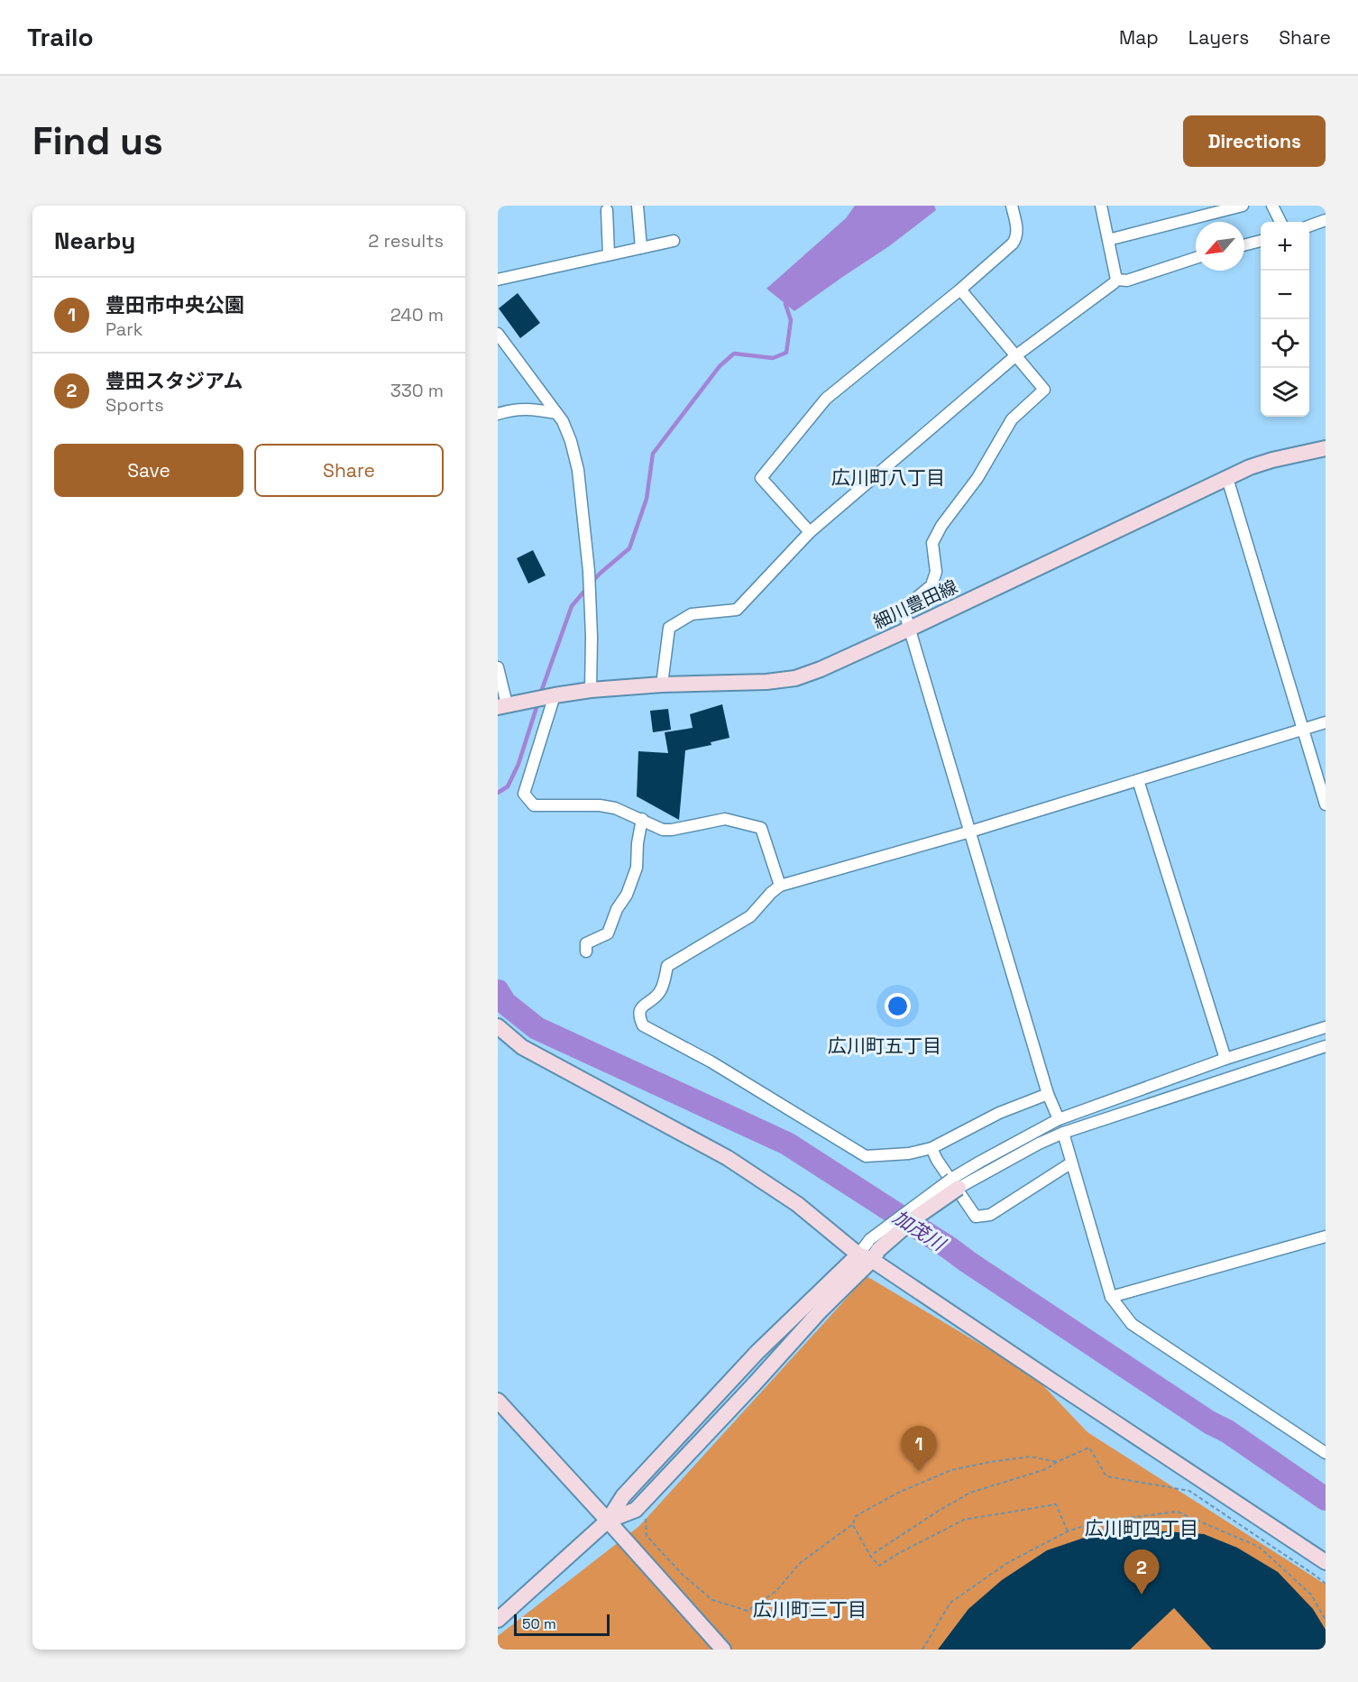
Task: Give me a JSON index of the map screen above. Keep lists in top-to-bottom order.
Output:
{
  "streets": {
    "street": ["細川豊田線"]
  },
  "districts": [
    "広川町八丁目",
    "広川町五丁目",
    "広川町四丁目",
    "広川町三丁目"
  ],
  "water": ["加茂川"],
  "scale_bar": "50 m",
  "north": "bottom left",
  "page": {
    "header": "Trailo",
    "nav": ["Map", "Layers", "Share"],
    "buttons": [
      "Directions",
      ["Save", "Share"]
    ],
    "title": "Find us",
    "heading": ["Nearby", "2 results"],
    "map_buttons": ["+", "−"],
    "list": [
      {
        "mark": "1",
        "name": "豊田市中央公園",
        "note": "Park",
        "value": "240 m"
      },
      {
        "mark": "2",
        "name": "豊田スタジアム",
        "note": "Sports",
        "value": "330 m"
      }
    ],
    "pins": ["1", "2"],
    "scale": "50 m"
  }
}
